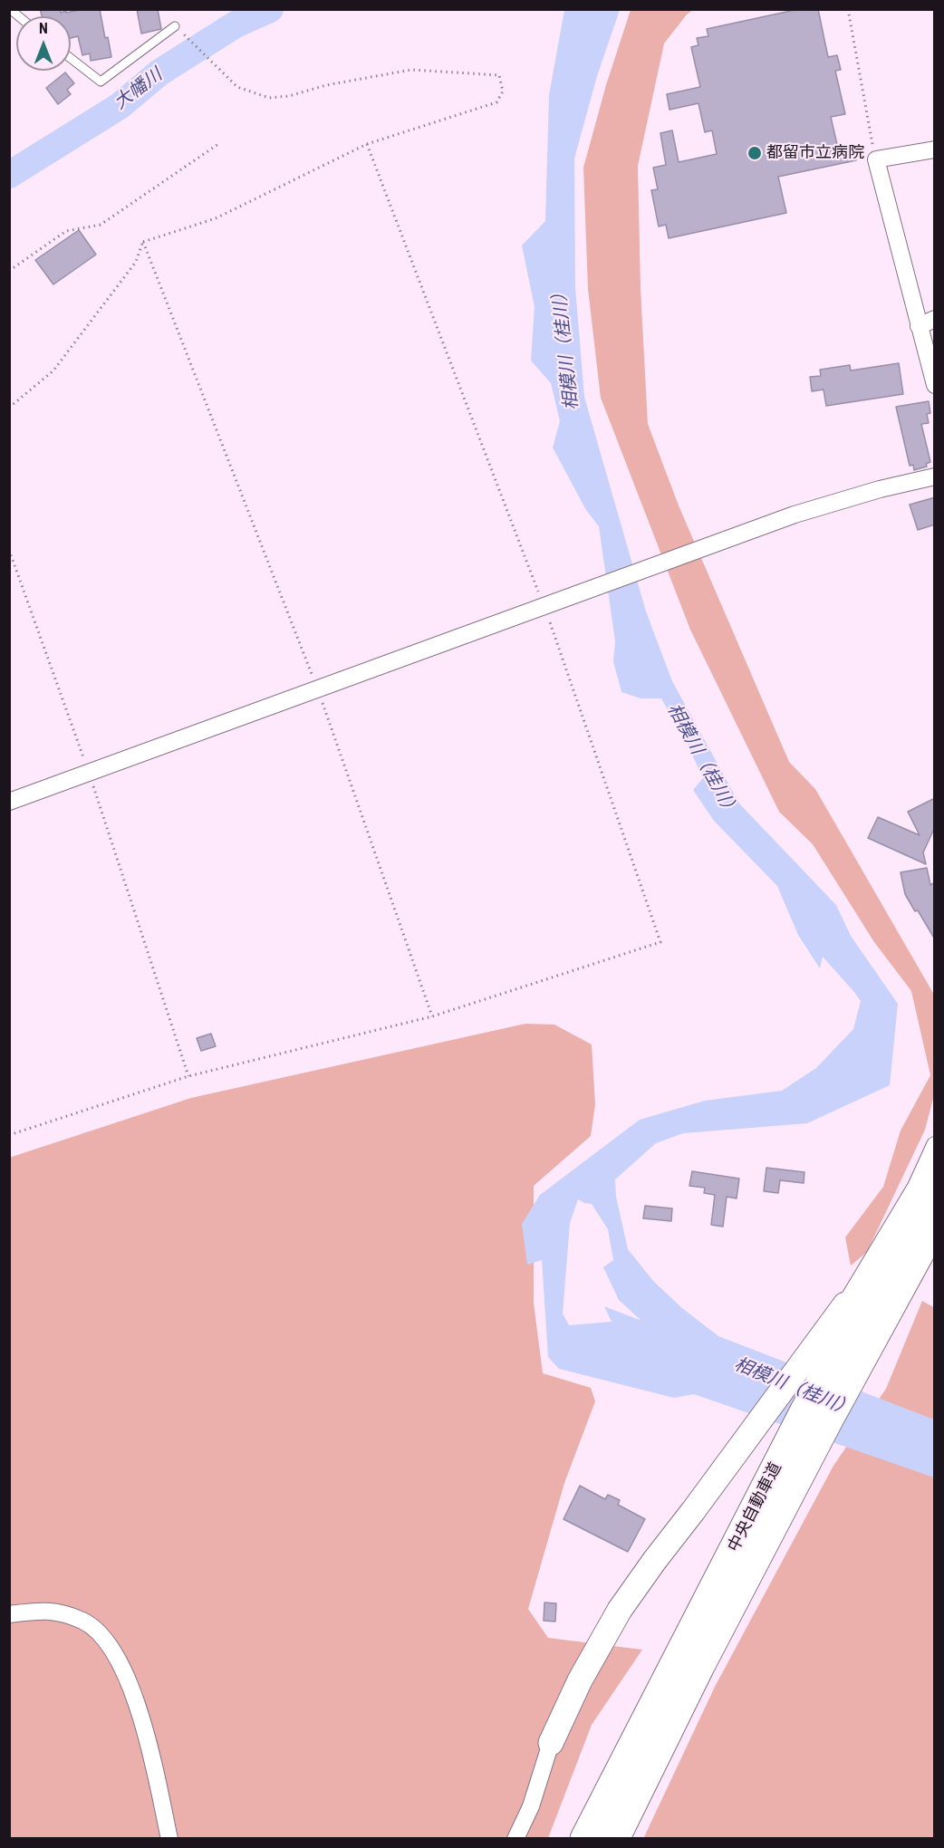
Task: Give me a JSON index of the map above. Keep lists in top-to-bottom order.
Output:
{
  "streets": {
    "highway": ["中央自動車道"]
  },
  "water": ["大幡川", "相模川（桂川）"],
  "places": ["都留市立病院"],
  "north": "top"
}
